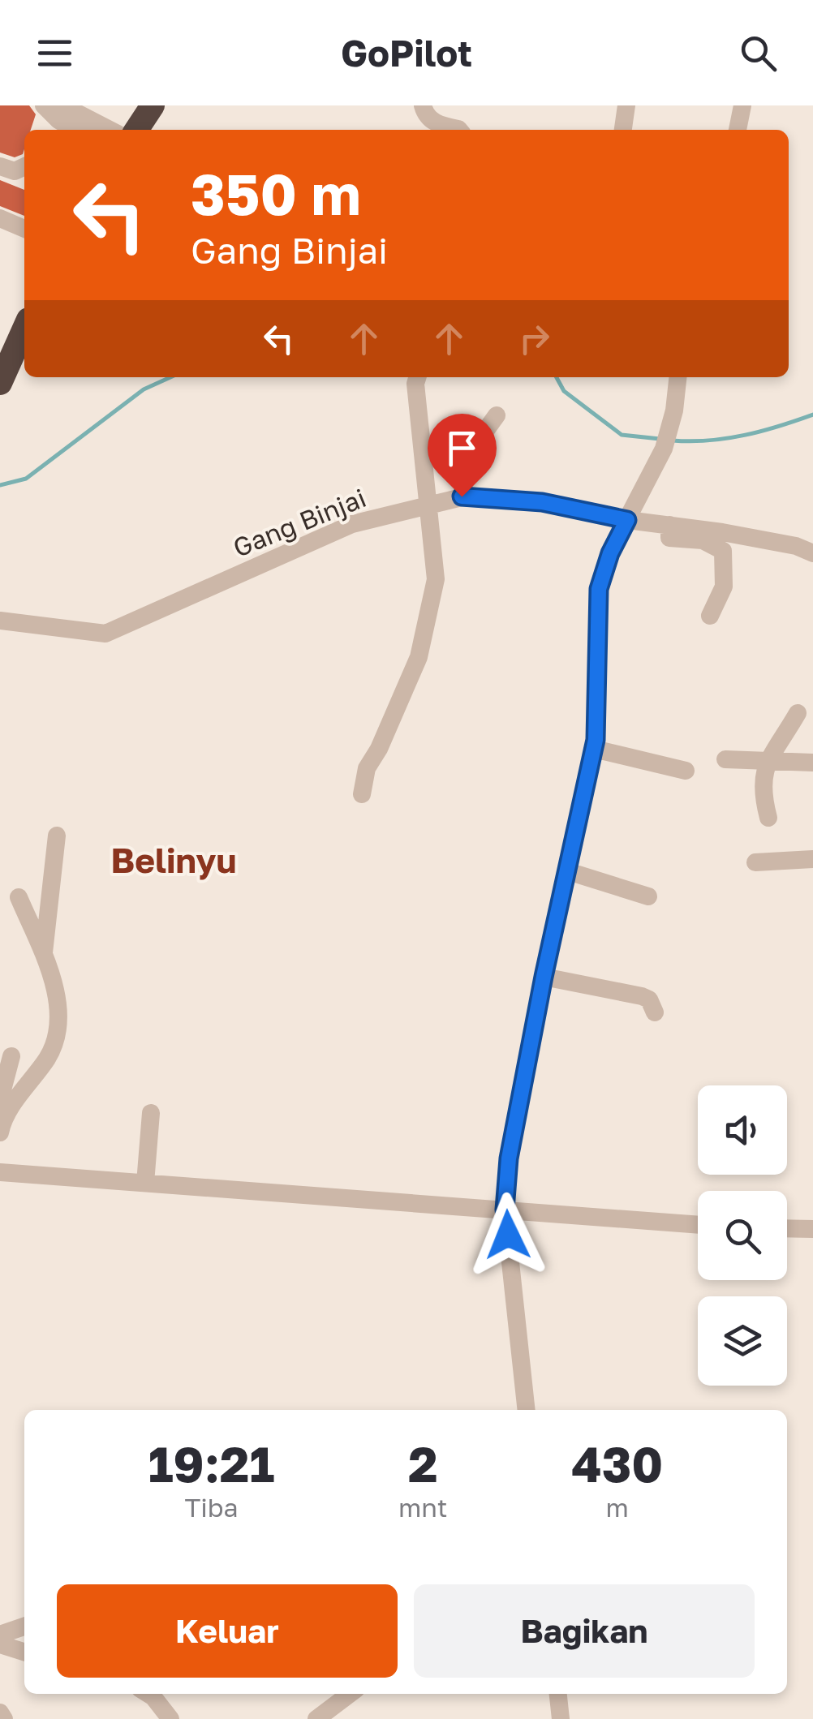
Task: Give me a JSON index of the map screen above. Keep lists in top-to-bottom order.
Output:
{
  "streets": {
    "street": ["Gang Binjai"]
  },
  "districts": ["Belinyu"],
  "page": {
    "header": "GoPilot",
    "turn": ["350 m", "Gang Binjai"],
    "eta": [
      "19:21",
      "Tiba",
      "2",
      "mnt",
      "430",
      "m"
    ],
    "buttons": ["Keluar", "Bagikan"]
  }
}
